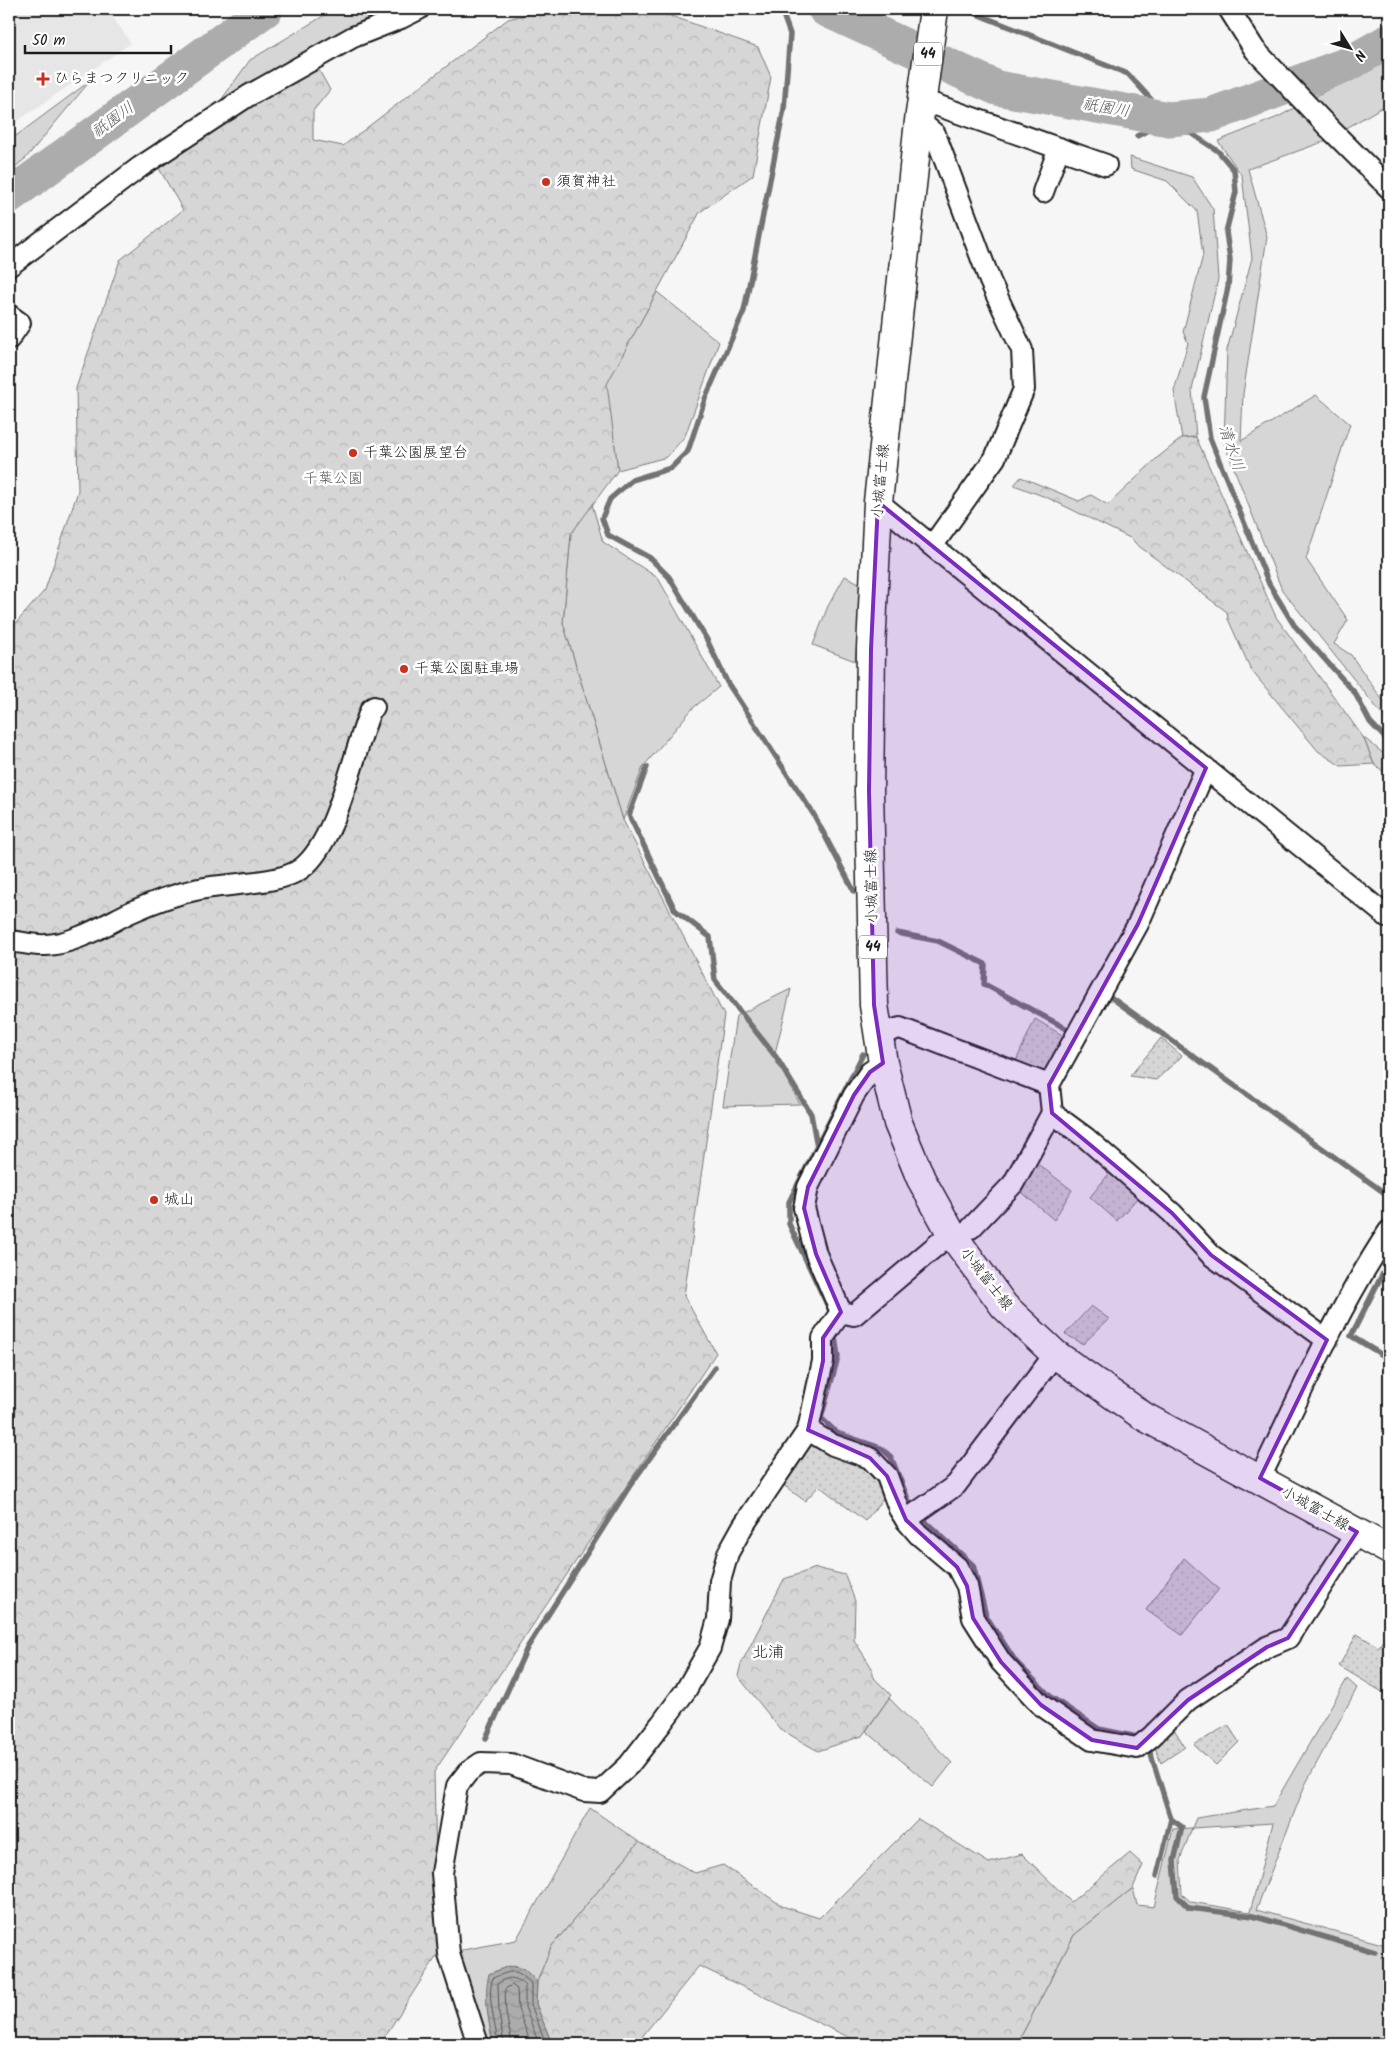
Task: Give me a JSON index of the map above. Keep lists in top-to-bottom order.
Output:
{
  "streets": {
    "main road": ["44", "小城富士線"]
  },
  "districts": ["北浦"],
  "water": ["祇園川", "清水川"],
  "parks": ["千葉公園"],
  "places": {
    "health": ["ひらまつクリニック"],
    "other": [
      "須賀神社",
      "千葉公園展望台",
      "千葉公園駐車場",
      "城山"
    ]
  },
  "scale_bar": "50 m",
  "north": "bottom right"
}
